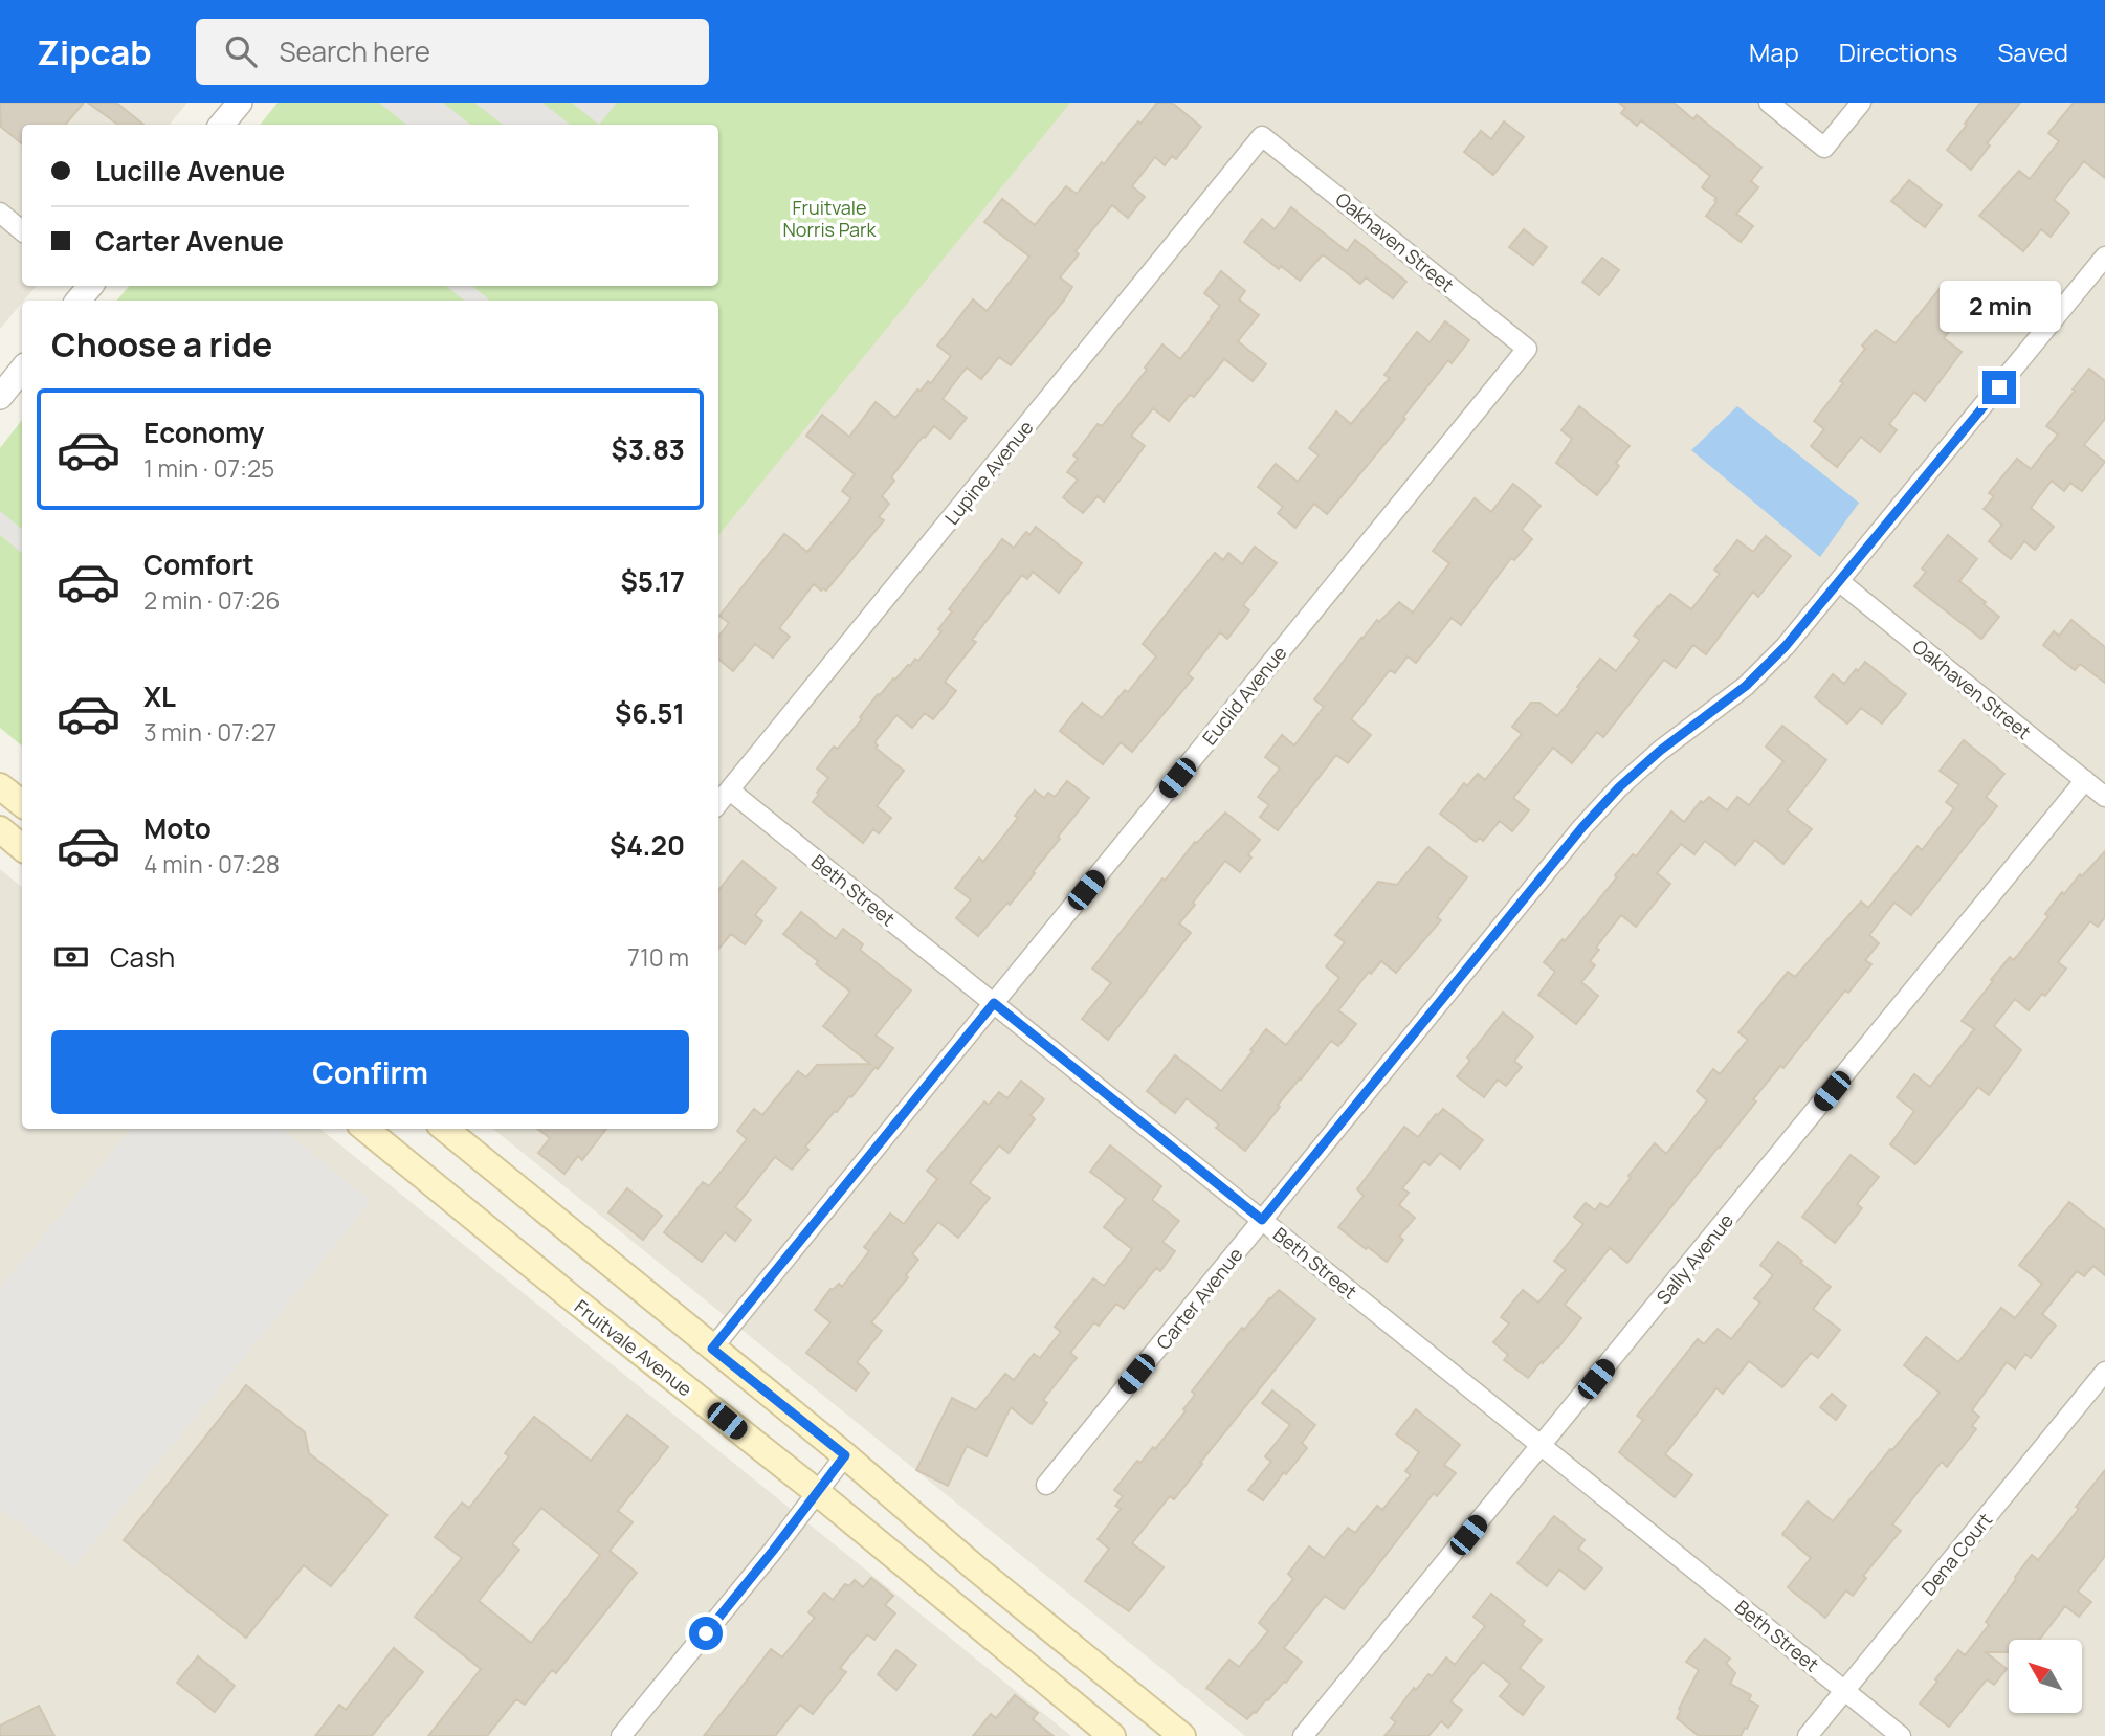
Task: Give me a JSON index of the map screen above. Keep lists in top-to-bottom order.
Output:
{
  "streets": {
    "main road": ["Fruitvale Avenue"],
    "street": [
      "Oakhaven Street",
      "Lupine Avenue",
      "Euclid Avenue",
      "Beth Street",
      "Sally Avenue",
      "Carter Avenue",
      "Dena Court"
    ]
  },
  "crossings": [
    ["Oakhaven Street", "Lupine Avenue"],
    ["Oakhaven Street", "Euclid Avenue"],
    ["Oakhaven Street", "Sally Avenue"],
    ["Oakhaven Street", "Carter Avenue"],
    ["Lupine Avenue", "Beth Street"],
    ["Euclid Avenue", "Beth Street"],
    ["Beth Street", "Sally Avenue"],
    ["Beth Street", "Carter Avenue"],
    ["Beth Street", "Dena Court"]
  ],
  "parks": ["Fruitvale Norris Park"],
  "north": "top left",
  "page": {
    "header": "Zipcab",
    "search": "Search here",
    "nav": ["Map", "Directions", "Saved"],
    "banner": ["Lucille Avenue", "Carter Avenue"],
    "bubble": "2 min",
    "heading": "Choose a ride",
    "list": [
      {
        "name": "Economy",
        "note": "1 min · 07:25",
        "value": "$3.83"
      },
      {
        "name": "Comfort",
        "note": "2 min · 07:26",
        "value": "$5.17"
      },
      {
        "name": "XL",
        "note": "3 min · 07:27",
        "value": "$6.51"
      },
      {
        "name": "Moto",
        "note": "4 min · 07:28",
        "value": "$4.20"
      }
    ],
    "pay": ["Cash", "710 m"],
    "buttons": "Confirm"
  }
}
